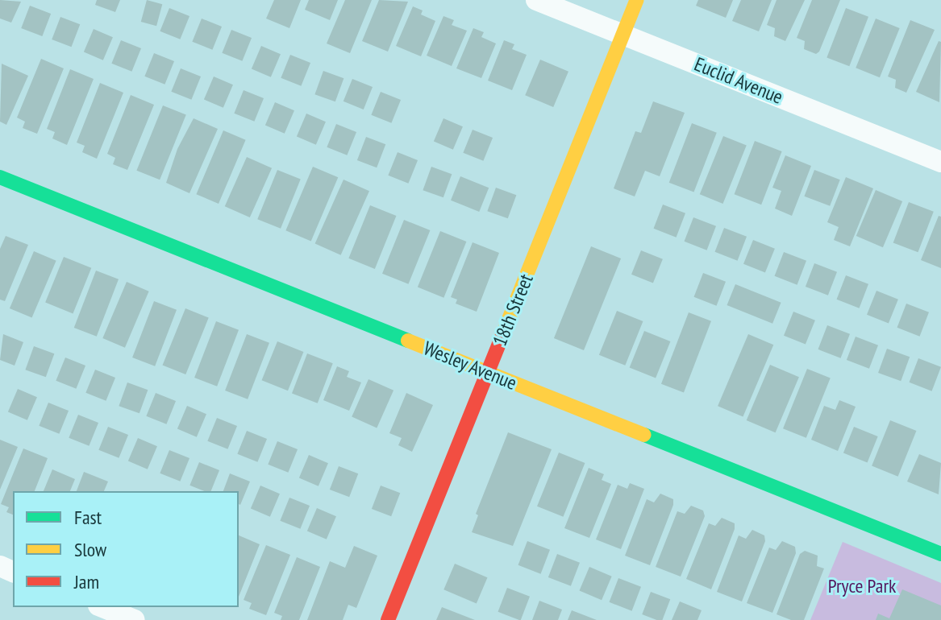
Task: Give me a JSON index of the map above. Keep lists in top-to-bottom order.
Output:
{
  "streets": {
    "street": ["Euclid Avenue", "18th Street", "Wesley Avenue"]
  },
  "crossings": [
    ["Euclid Avenue", "18th Street"],
    ["18th Street", "Wesley Avenue"]
  ],
  "parks": ["Pryce Park"],
  "legend": ["Fast", "Slow", "Jam"]
}
